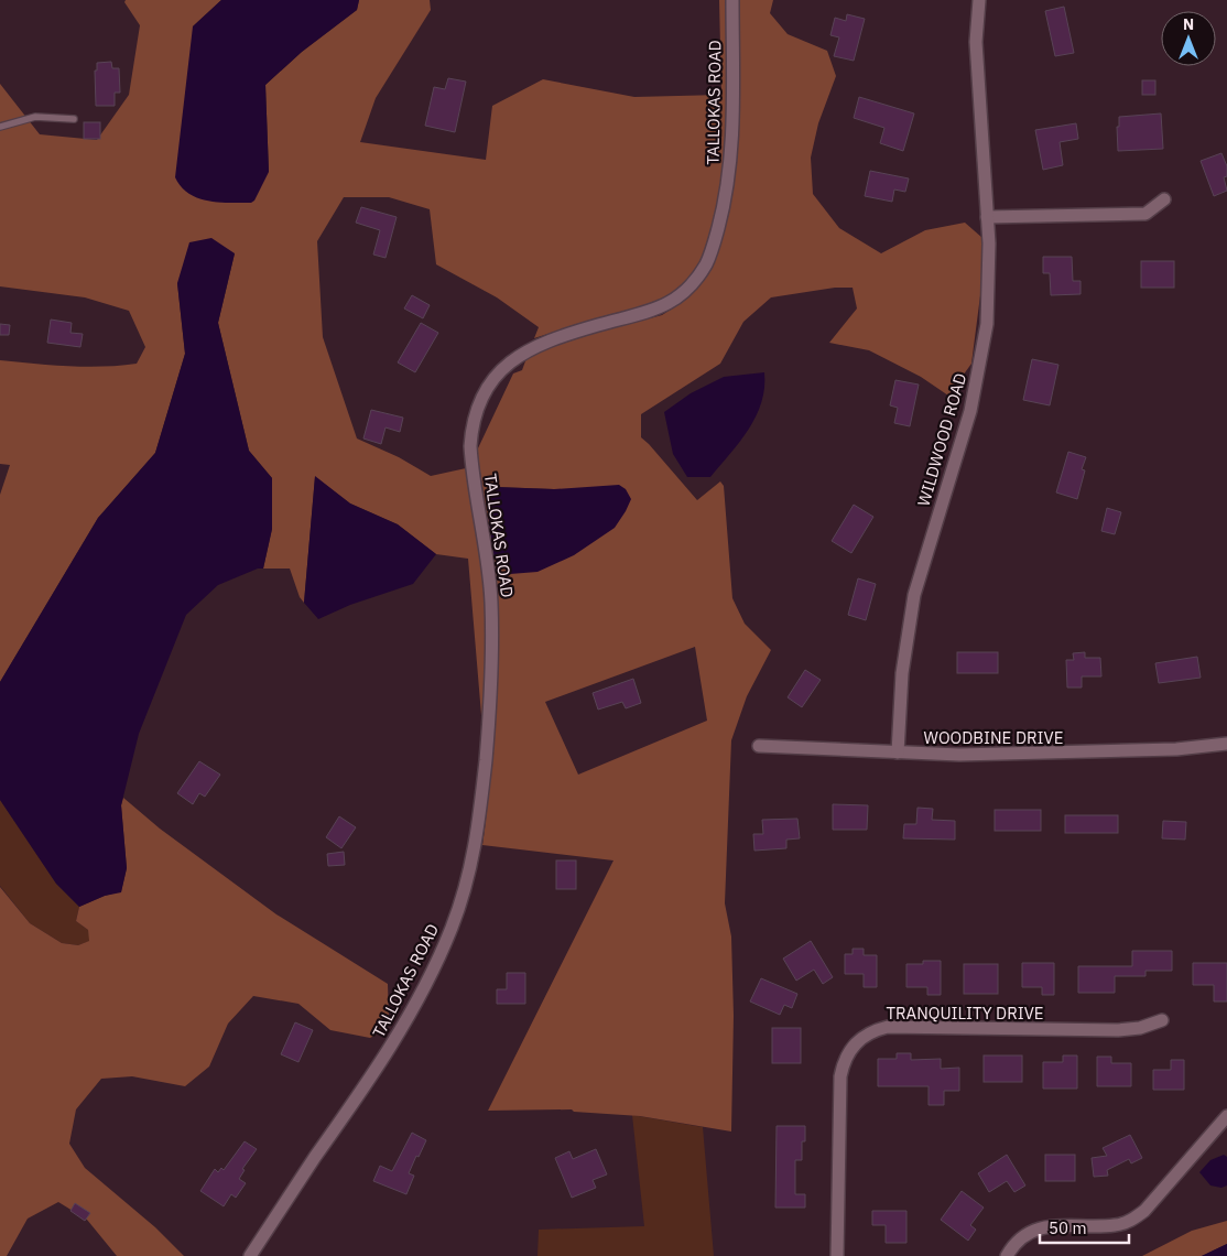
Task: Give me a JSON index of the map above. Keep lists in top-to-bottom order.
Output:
{
  "streets": {
    "street": [
      "TALLOKAS ROAD",
      "WILDWOOD ROAD",
      "WOODBINE DRIVE",
      "TRANQUILITY DRIVE"
    ]
  },
  "crossings": [
    ["WILDWOOD ROAD", "WOODBINE DRIVE"]
  ],
  "scale_bar": "50 m",
  "north": "top"
}
